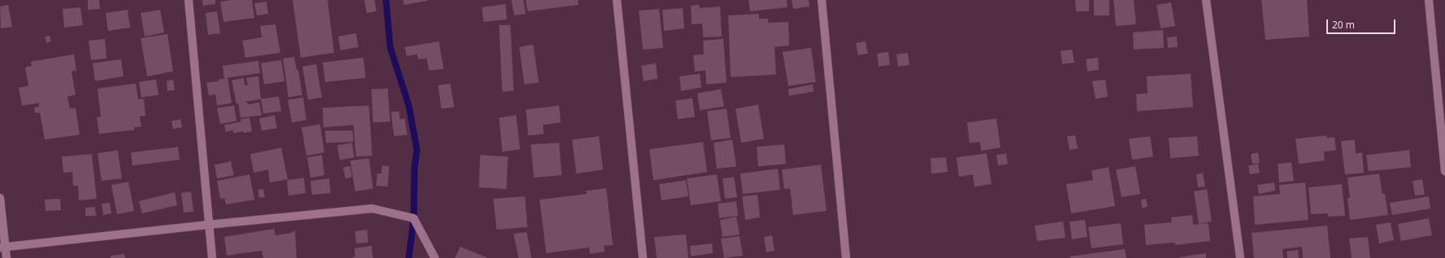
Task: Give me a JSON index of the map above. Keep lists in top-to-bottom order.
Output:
{
  "scale_bar": "20 m"
}
